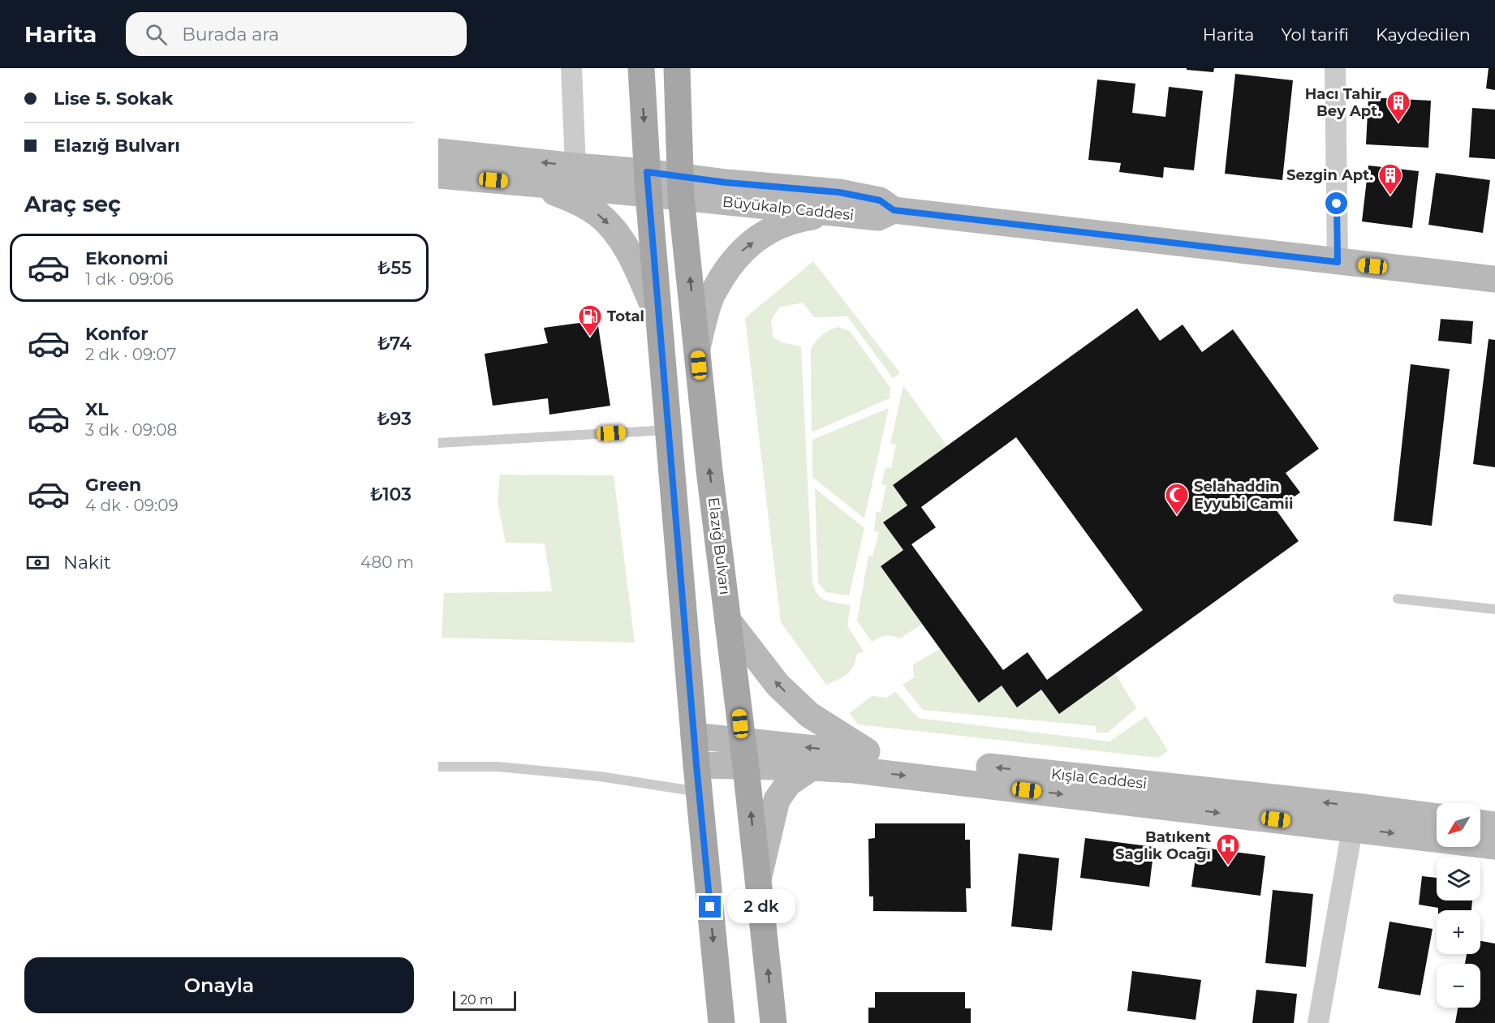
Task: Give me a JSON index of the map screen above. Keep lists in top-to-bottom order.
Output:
{
  "streets": {
    "main road": ["Elazığ Bulvarı"],
    "street": ["Büyükalp Caddesi", "Kışla Caddesi"]
  },
  "crossings": [
    ["Büyükalp Caddesi", "Elazığ Bulvarı"],
    ["Elazığ Bulvarı", "Kışla Caddesi"]
  ],
  "places": {
    "building": ["Hacı Tahir Bey Apt.", "Sezgin Apt."],
    "fuel station": ["Total"],
    "mosque": ["Selahaddin Eyyubi Camii"],
    "hospital": ["Batıkent Saglık Ocagı"]
  },
  "scale_bar": "20 m",
  "north": "bottom left",
  "page": {
    "header": "Harita",
    "search": "Burada ara",
    "nav": ["Harita", "Yol tarifi", "Kaydedilen"],
    "banner": ["Lise 5. Sokak", "Elazığ Bulvarı"],
    "heading": "Araç seç",
    "list": [
      {
        "name": "Ekonomi",
        "note": "1 dk · 09:06",
        "value": "₺55"
      },
      {
        "name": "Konfor",
        "note": "2 dk · 09:07",
        "value": "₺74"
      },
      {
        "name": "XL",
        "note": "3 dk · 09:08",
        "value": "₺93"
      },
      {
        "name": "Green",
        "note": "4 dk · 09:09",
        "value": "₺103"
      }
    ],
    "pay": ["Nakit", "480 m"],
    "map_buttons": ["+", "−"],
    "bubble": "2 dk",
    "buttons": "Onayla",
    "scale": "20 m"
  }
}
